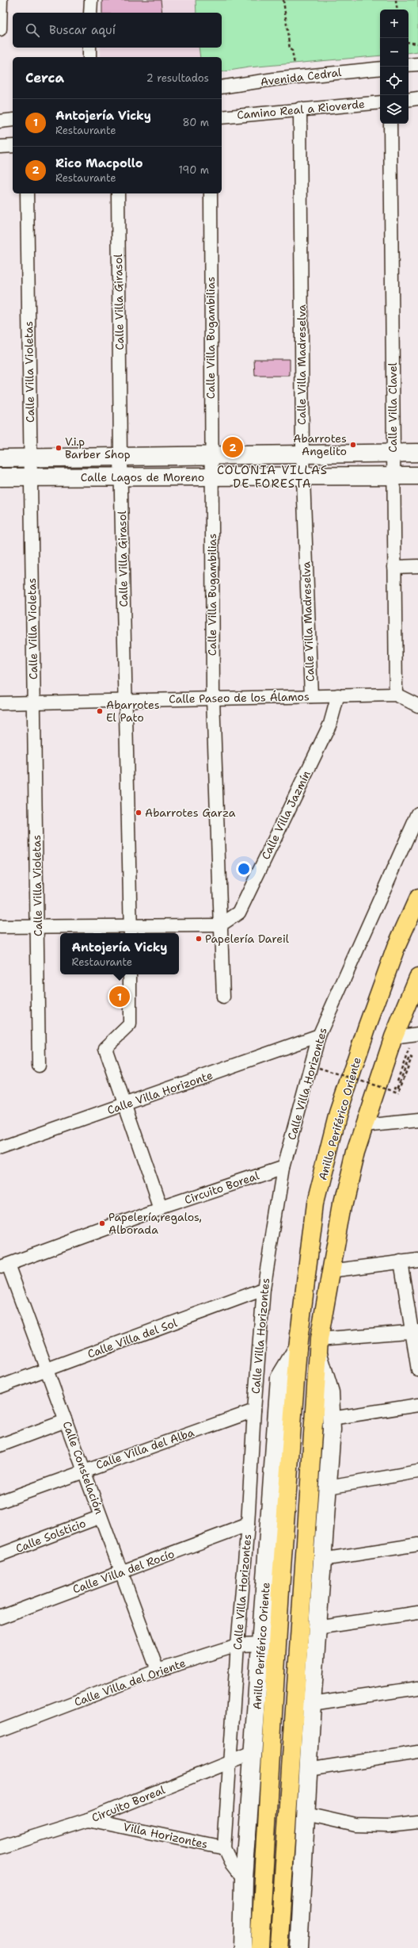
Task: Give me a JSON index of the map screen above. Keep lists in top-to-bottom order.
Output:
{
  "streets": {
    "highway": ["Anillo Periférico Oriente"],
    "main road": ["Calle Lagos de Moreno"],
    "street": [
      "Avenida Cedral",
      "Camino Real a Rioverde",
      "Calle Villa Girasol",
      "Calle Villa Bugambilias",
      "Calle Villa Madreselva",
      "Calle Villa Violetas",
      "Calle Villa Clavel",
      "Calle Paseo de los Álamos",
      "Calle Villa Jazmín",
      "Calle Villa Horizontes",
      "Calle Villa Horizonte",
      "Circuito Boreal",
      "Calle Villa del Sol",
      "Calle Villa del Alba",
      "Calle Constelación",
      "Calle Solsticio",
      "Calle Villa del Rocío",
      "Calle Villa del Oriente",
      "Villa Horizontes"
    ]
  },
  "crossings": [
    ["Camino Real a Rioverde", "Calle Villa Madreselva"],
    ["Calle Villa Girasol", "Calle Lagos de Moreno"],
    ["Calle Villa Girasol", "Calle Paseo de los Álamos"],
    ["Calle Villa Bugambilias", "Calle Lagos de Moreno"],
    ["Calle Villa Bugambilias", "Calle Paseo de los Álamos"],
    ["Calle Villa Bugambilias", "Calle Villa Jazmín"],
    ["Calle Villa Madreselva", "Calle Lagos de Moreno"],
    ["Calle Villa Madreselva", "Calle Paseo de los Álamos"],
    ["Calle Villa Violetas", "Calle Lagos de Moreno"],
    ["Calle Villa Violetas", "Calle Paseo de los Álamos"],
    ["Calle Villa Clavel", "Calle Lagos de Moreno"],
    ["Calle Villa Clavel", "Calle Paseo de los Álamos"],
    ["Calle Paseo de los Álamos", "Calle Villa Jazmín"],
    ["Calle Villa Horizontes", "Calle Villa Horizonte"],
    ["Calle Villa Horizontes", "Anillo Periférico Oriente"],
    ["Calle Villa Horizontes", "Circuito Boreal"],
    ["Calle Villa Horizontes", "Calle Villa del Sol"],
    ["Calle Villa Horizontes", "Calle Villa del Alba"],
    ["Calle Villa Horizontes", "Calle Villa del Rocío"],
    ["Calle Villa Horizontes", "Calle Villa del Oriente"],
    ["Calle Villa Horizontes", "Villa Horizontes"],
    ["Anillo Periférico Oriente", "Circuito Boreal"],
    ["Anillo Periférico Oriente", "Calle Villa del Oriente"],
    ["Circuito Boreal", "Calle Constelación"],
    ["Circuito Boreal", "Villa Horizontes"],
    ["Calle Villa del Sol", "Calle Constelación"],
    ["Calle Villa del Alba", "Calle Constelación"],
    ["Calle Constelación", "Calle Solsticio"],
    ["Calle Constelación", "Calle Villa del Rocío"],
    ["Calle Constelación", "Calle Villa del Oriente"]
  ],
  "districts": ["COLONIA VILLAS DE FORESTA"],
  "places": [
    "Abarrotes Angelito",
    "V.i.p Barber Shop",
    "Abarrotes El Pato",
    "Abarrotes Garza",
    "Papelería Dareil",
    "Papelería,regalos, Alborada"
  ],
  "page": {
    "map_buttons": ["+", "−"],
    "search": "Buscar aquí",
    "heading": ["Cerca", "2 resultados"],
    "list": [
      {
        "mark": "1",
        "name": "Antojería Vicky",
        "note": "Restaurante",
        "value": "80 m"
      },
      {
        "mark": "2",
        "name": "Rico Macpollo",
        "note": "Restaurante",
        "value": "190 m"
      }
    ],
    "pins": ["2", "1"],
    "popup": ["Antojería Vicky", "Restaurante"]
  }
}
